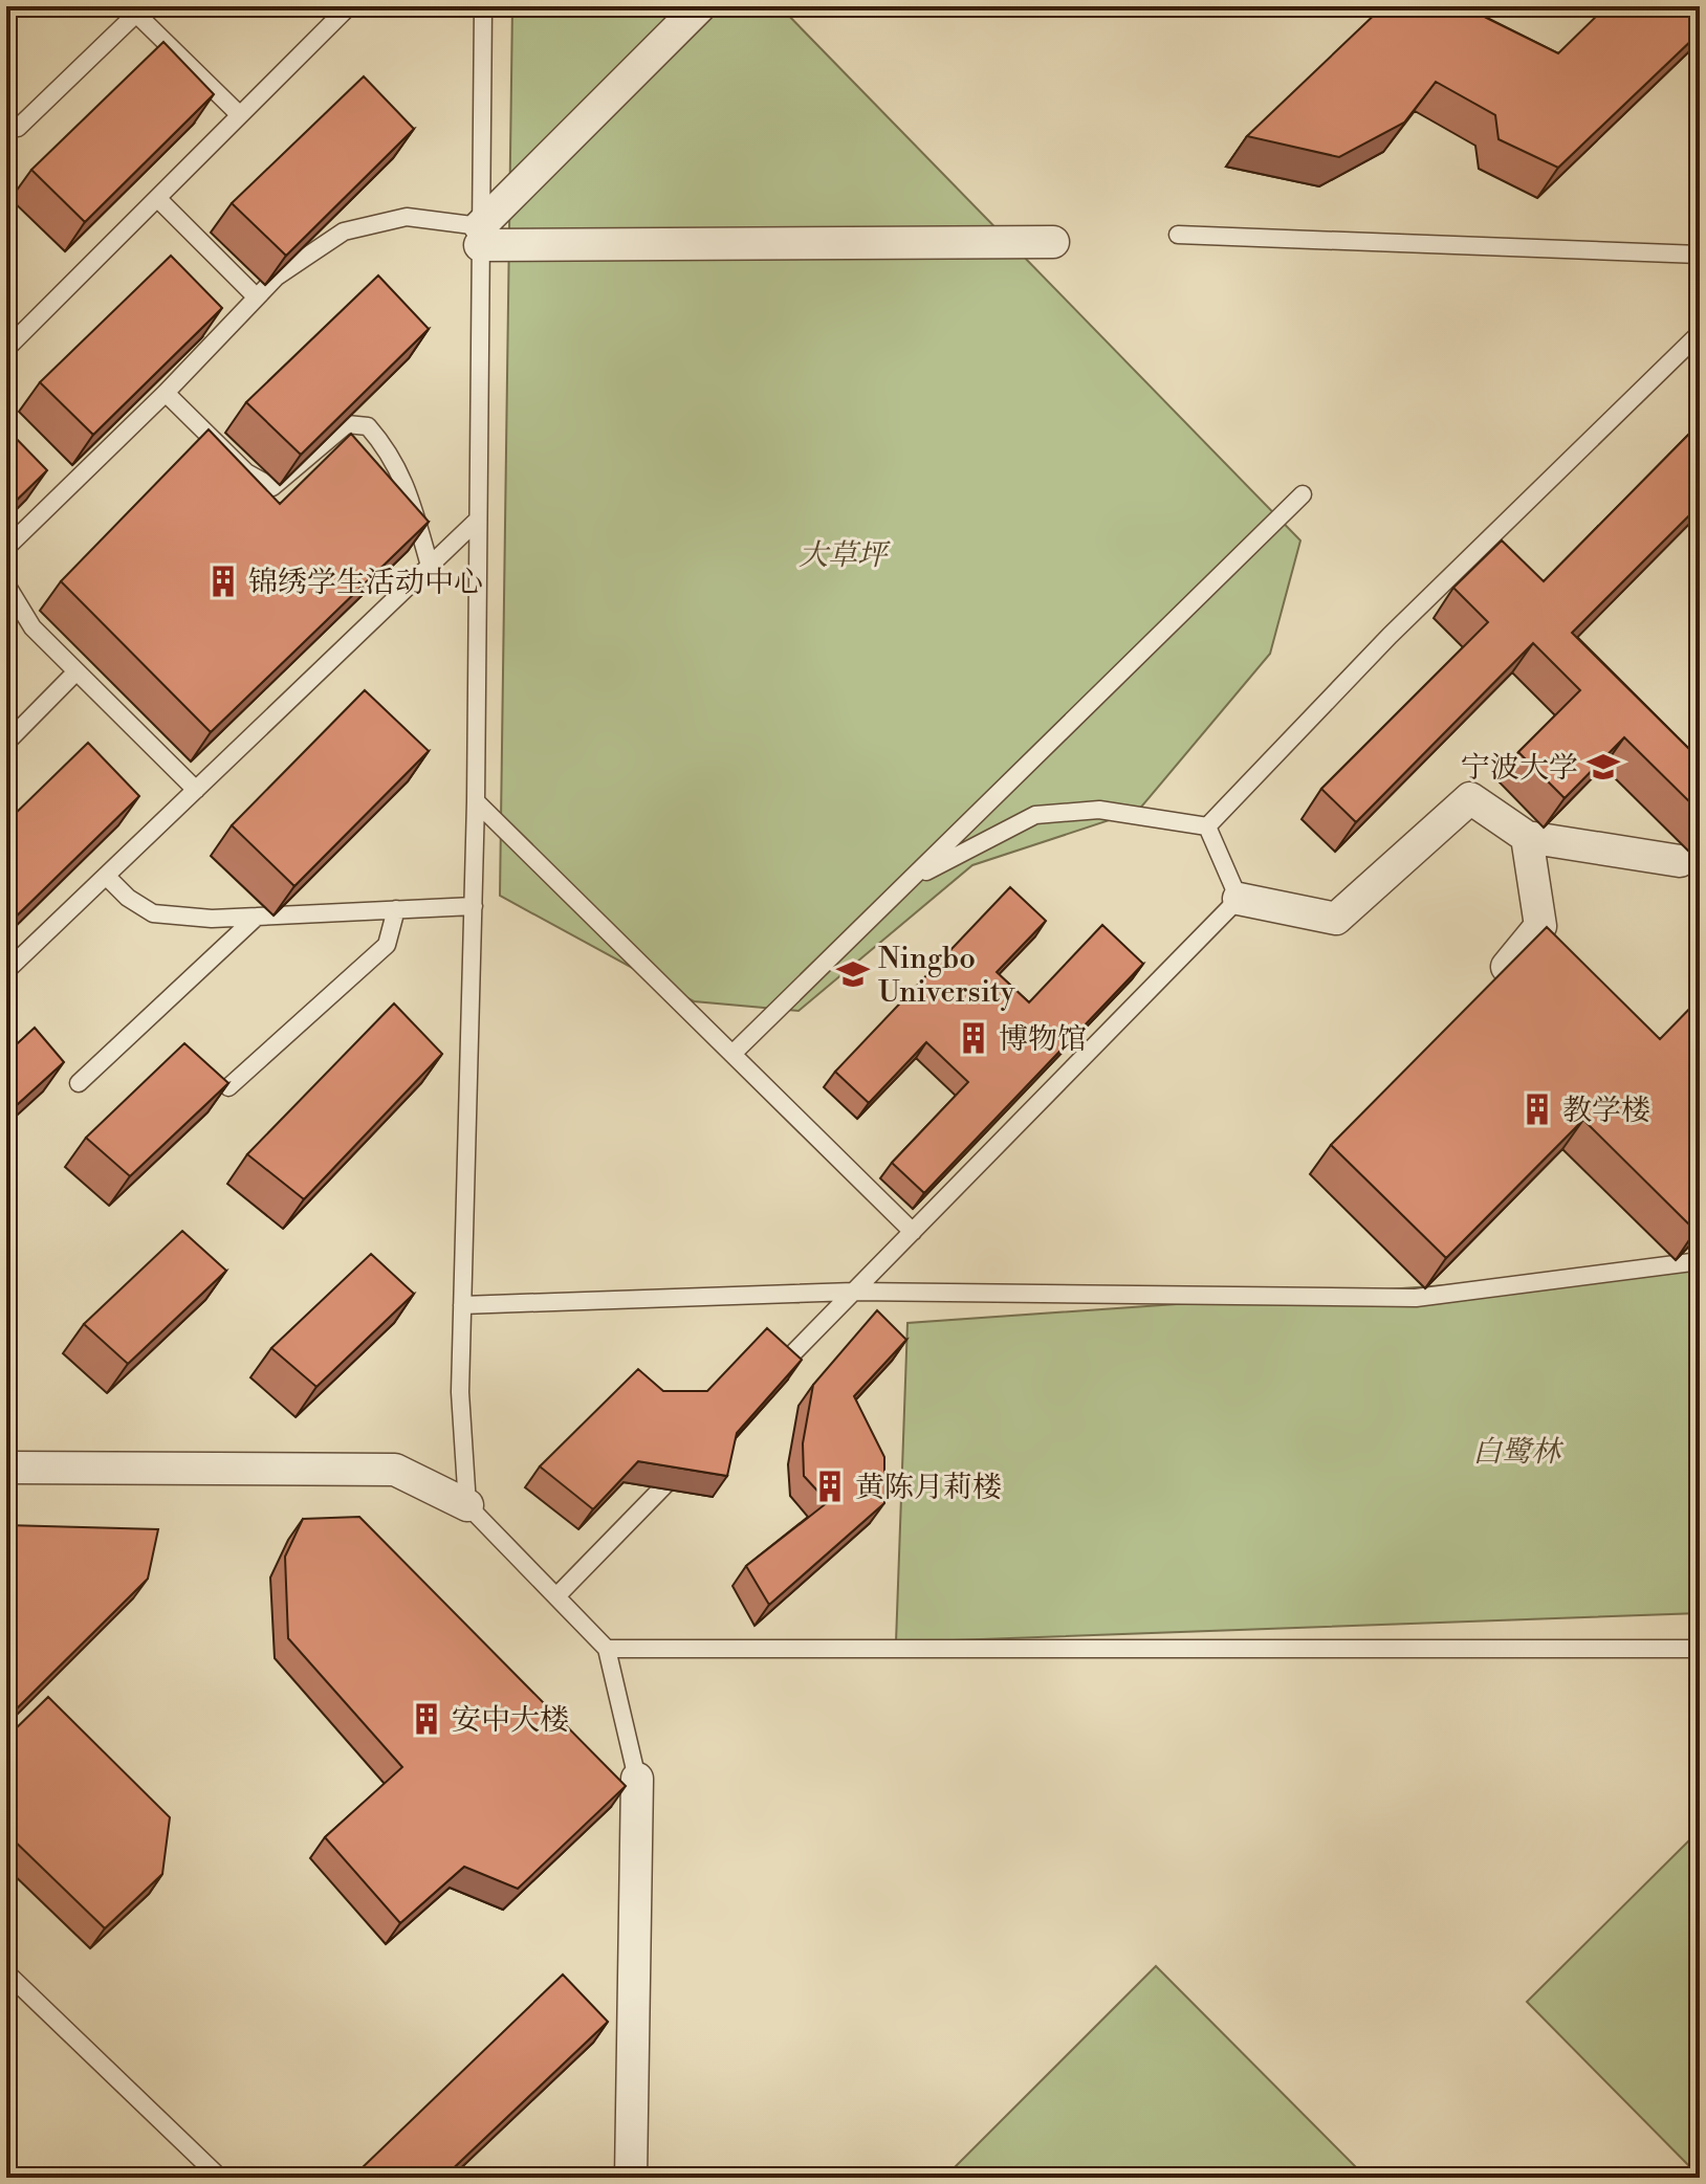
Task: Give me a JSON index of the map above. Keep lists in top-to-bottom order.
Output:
{
  "parks": ["大草坪", "白鹭林"],
  "places": {
    "building": [
      "锦绣学生活动中心",
      "博物馆",
      "教学楼",
      "黄陈月莉楼",
      "安中大楼"
    ],
    "school or university": ["宁波大学", "Ningbo University"]
  }
}
